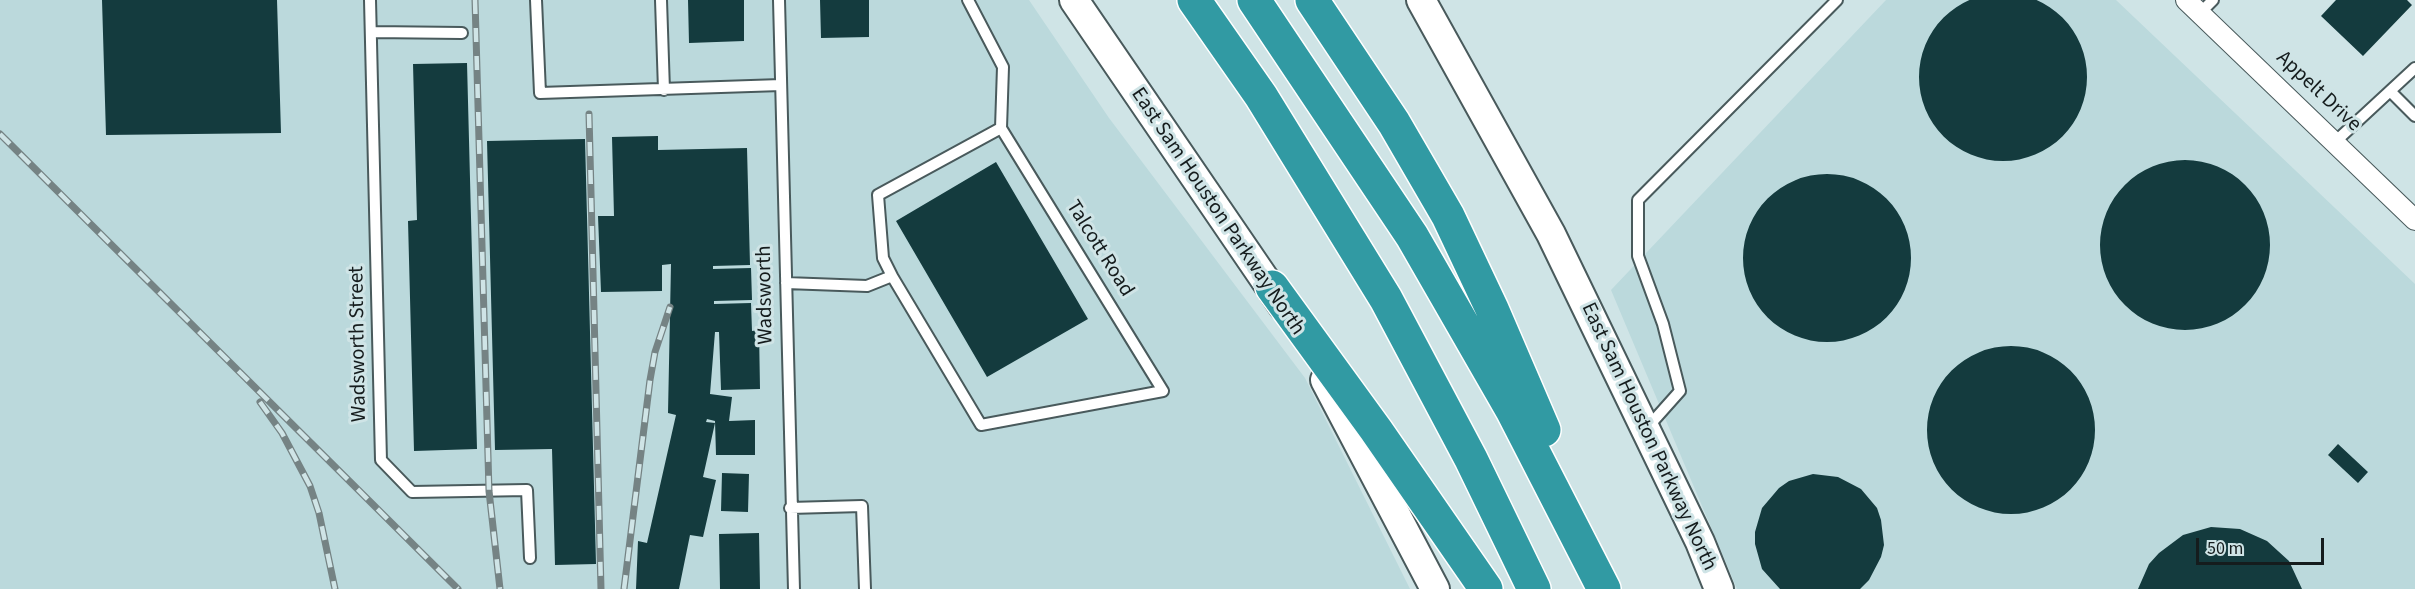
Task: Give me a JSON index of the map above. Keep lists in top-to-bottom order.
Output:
{
  "streets": {
    "main road": ["East Sam Houston Parkway North"],
    "street": ["Appelt Drive"],
    "lane": ["Talcott Road", "Wadsworth", "Wadsworth Street"]
  },
  "scale_bar": "50 m"
}
